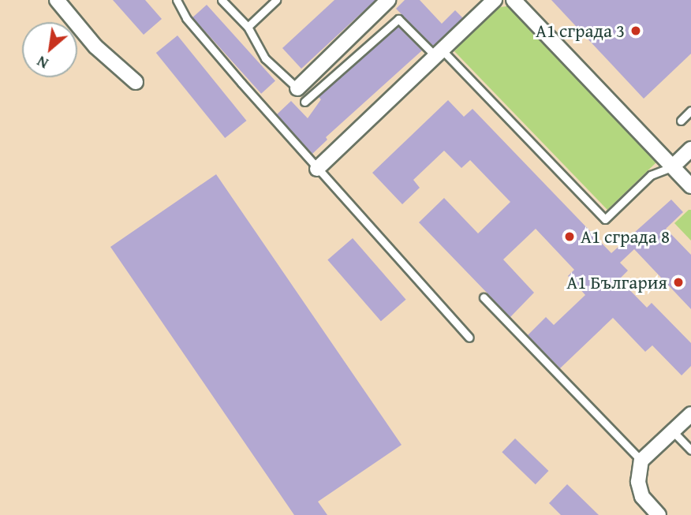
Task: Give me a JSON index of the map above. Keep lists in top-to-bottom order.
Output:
{
  "places": ["А1 сграда 3", "А1 сграда 8", "А1 България"],
  "north": "bottom left"
}
